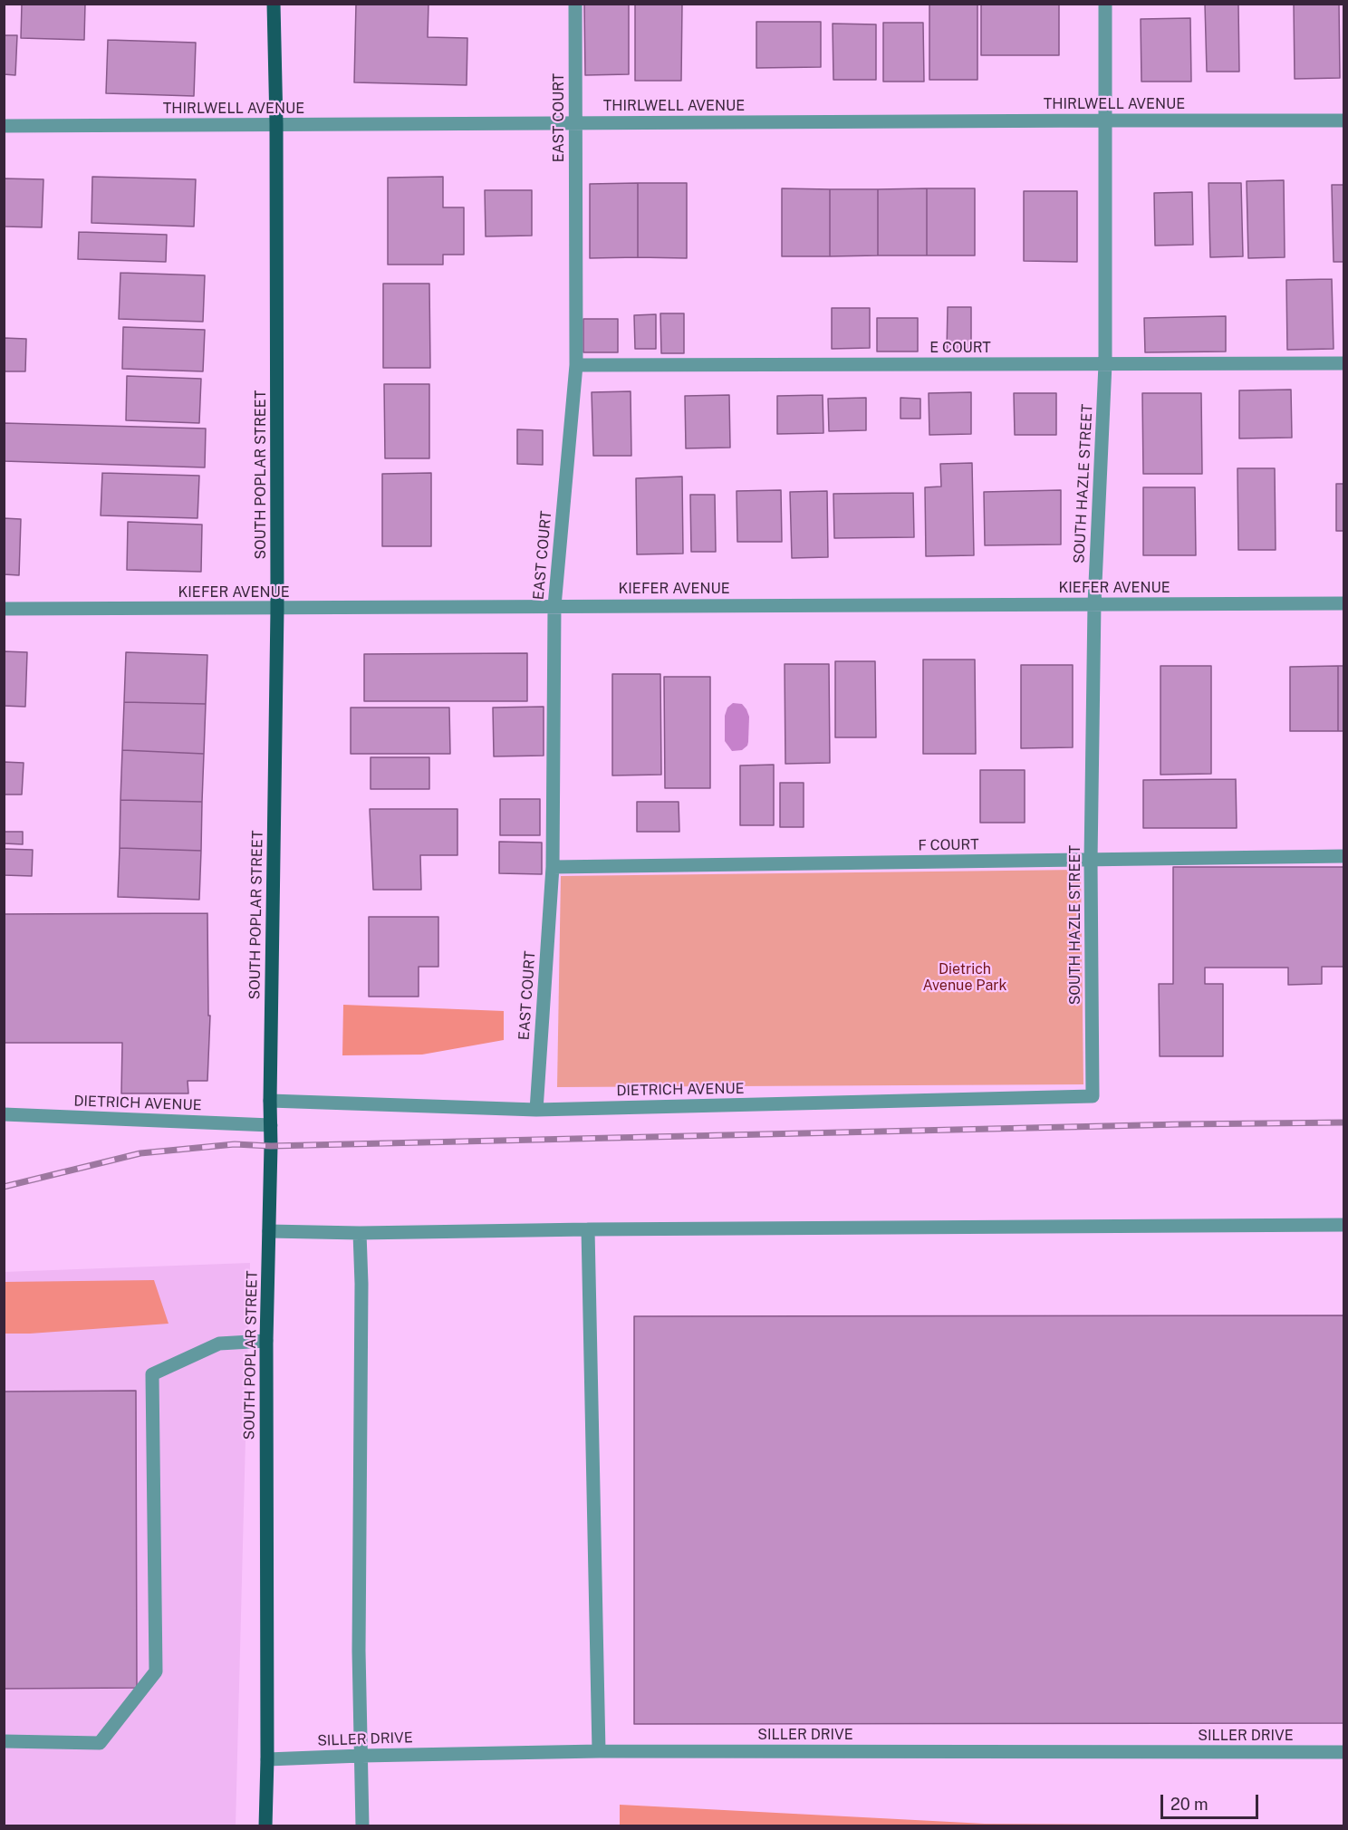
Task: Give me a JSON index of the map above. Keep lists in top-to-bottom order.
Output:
{
  "streets": {
    "main road": ["SOUTH POPLAR STREET"],
    "street": [
      "THIRLWELL AVENUE",
      "EAST COURT",
      "E COURT",
      "SOUTH HAZLE STREET",
      "KIEFER AVENUE",
      "F COURT",
      "DIETRICH AVENUE",
      "SILLER DRIVE"
    ]
  },
  "crossings": [
    ["THIRLWELL AVENUE", "EAST COURT"],
    ["THIRLWELL AVENUE", "SOUTH POPLAR STREET"],
    ["THIRLWELL AVENUE", "SOUTH HAZLE STREET"],
    ["EAST COURT", "E COURT"],
    ["EAST COURT", "KIEFER AVENUE"],
    ["EAST COURT", "F COURT"],
    ["EAST COURT", "DIETRICH AVENUE"],
    ["E COURT", "SOUTH HAZLE STREET"],
    ["SOUTH POPLAR STREET", "KIEFER AVENUE"],
    ["SOUTH POPLAR STREET", "DIETRICH AVENUE"],
    ["SOUTH POPLAR STREET", "SILLER DRIVE"],
    ["SOUTH HAZLE STREET", "KIEFER AVENUE"],
    ["SOUTH HAZLE STREET", "F COURT"],
    ["SOUTH HAZLE STREET", "DIETRICH AVENUE"]
  ],
  "parks": ["Dietrich Avenue Park"],
  "scale_bar": "20 m"
}
